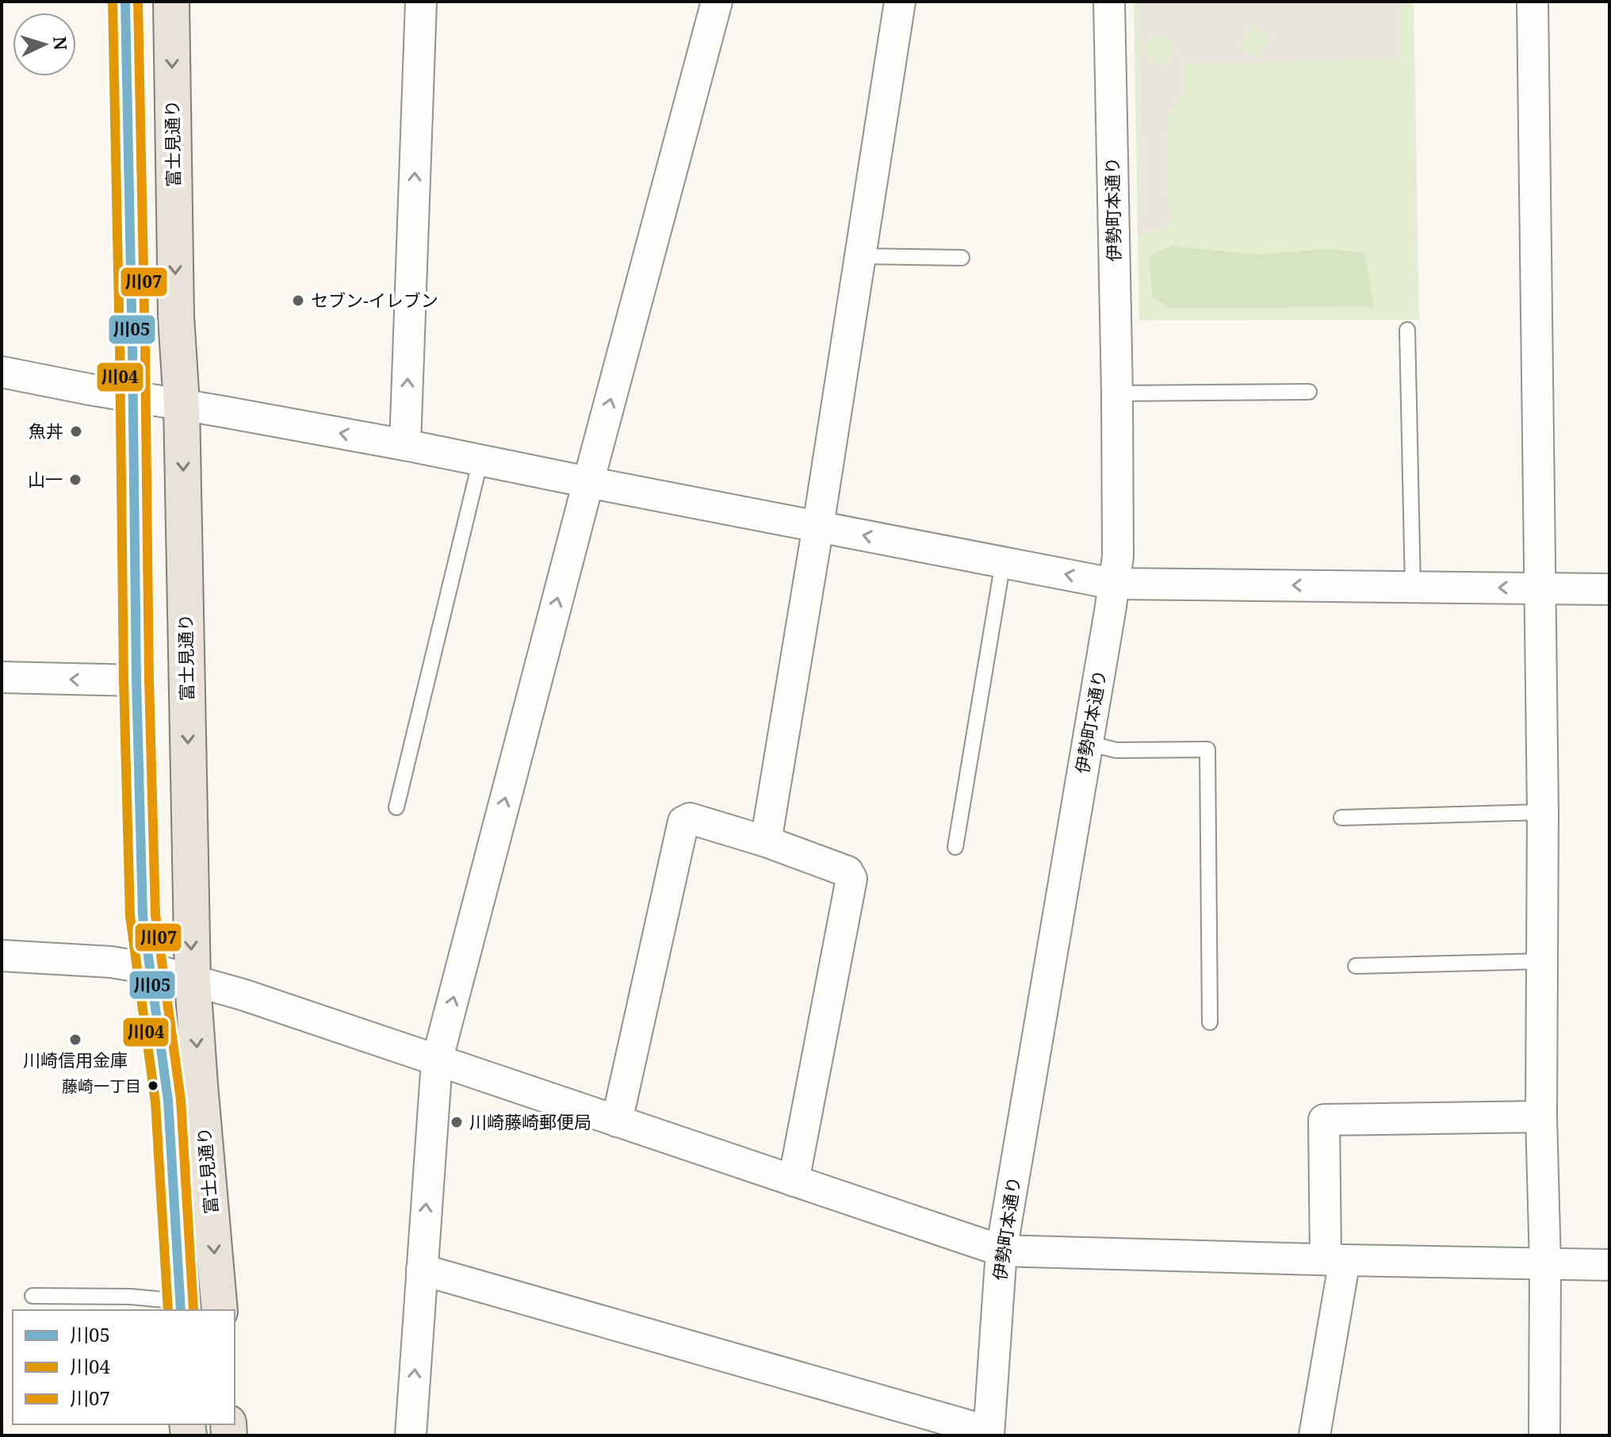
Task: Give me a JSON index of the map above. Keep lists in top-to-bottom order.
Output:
{
  "streets": {
    "highway": ["富士見通り"],
    "street": ["伊勢町本通り"]
  },
  "places": [
    "セブン-イレブン",
    "魚丼",
    "山一",
    "川崎信用金庫",
    "藤崎一丁目",
    "川崎藤崎郵便局"
  ],
  "lines": ["transit line 川05", "transit line 川04", "transit line 川07"],
  "legend": ["川05", "川04", "川07"],
  "north": "right"
}
